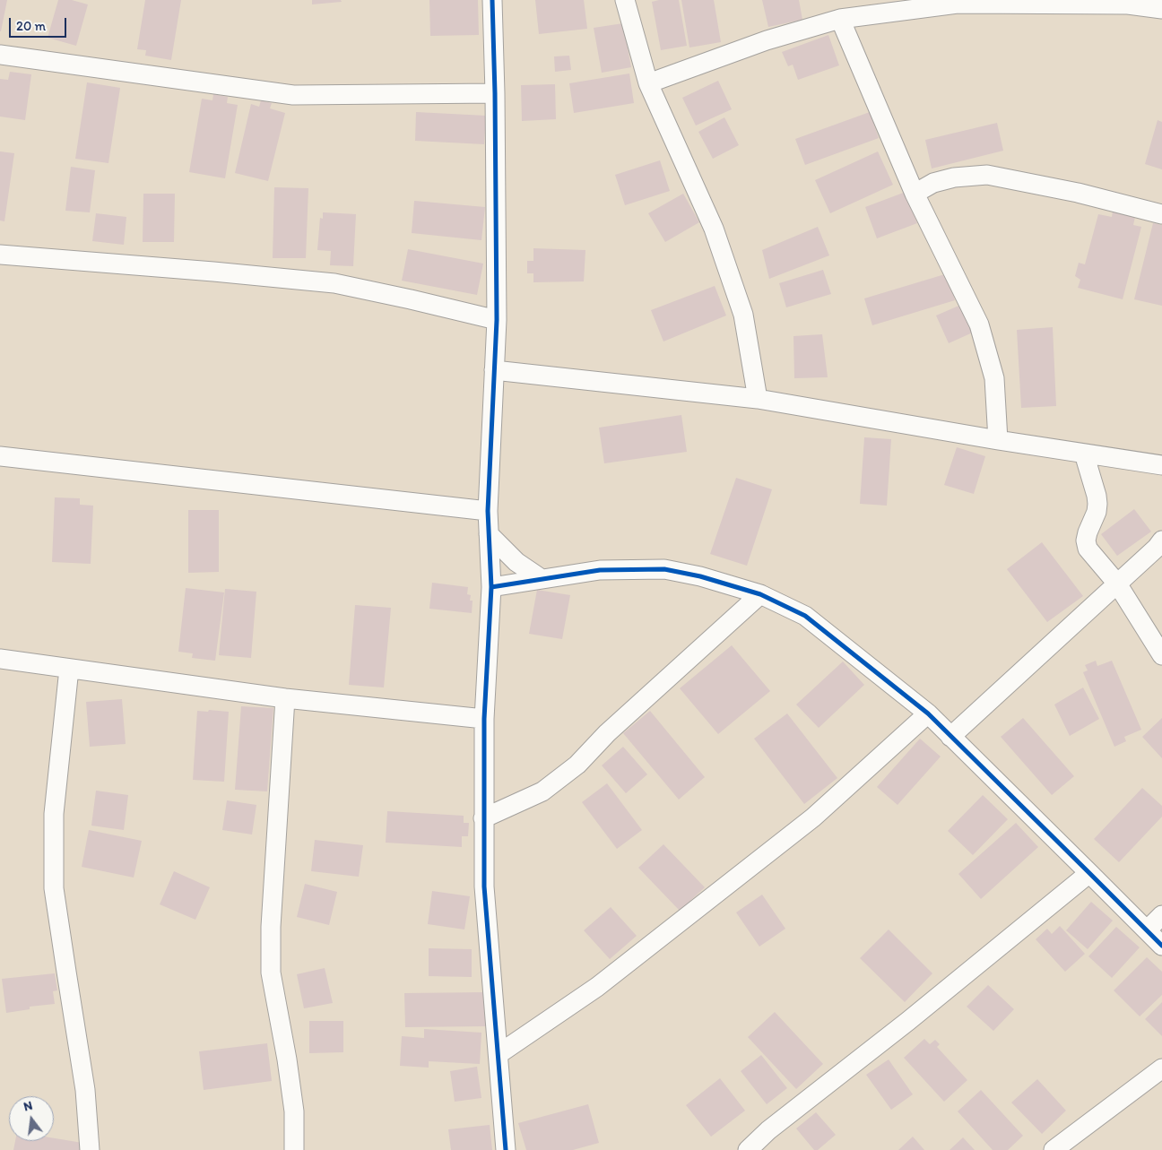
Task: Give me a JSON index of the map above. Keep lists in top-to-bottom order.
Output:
{
  "scale_bar": "20 m",
  "north": "top"
}
